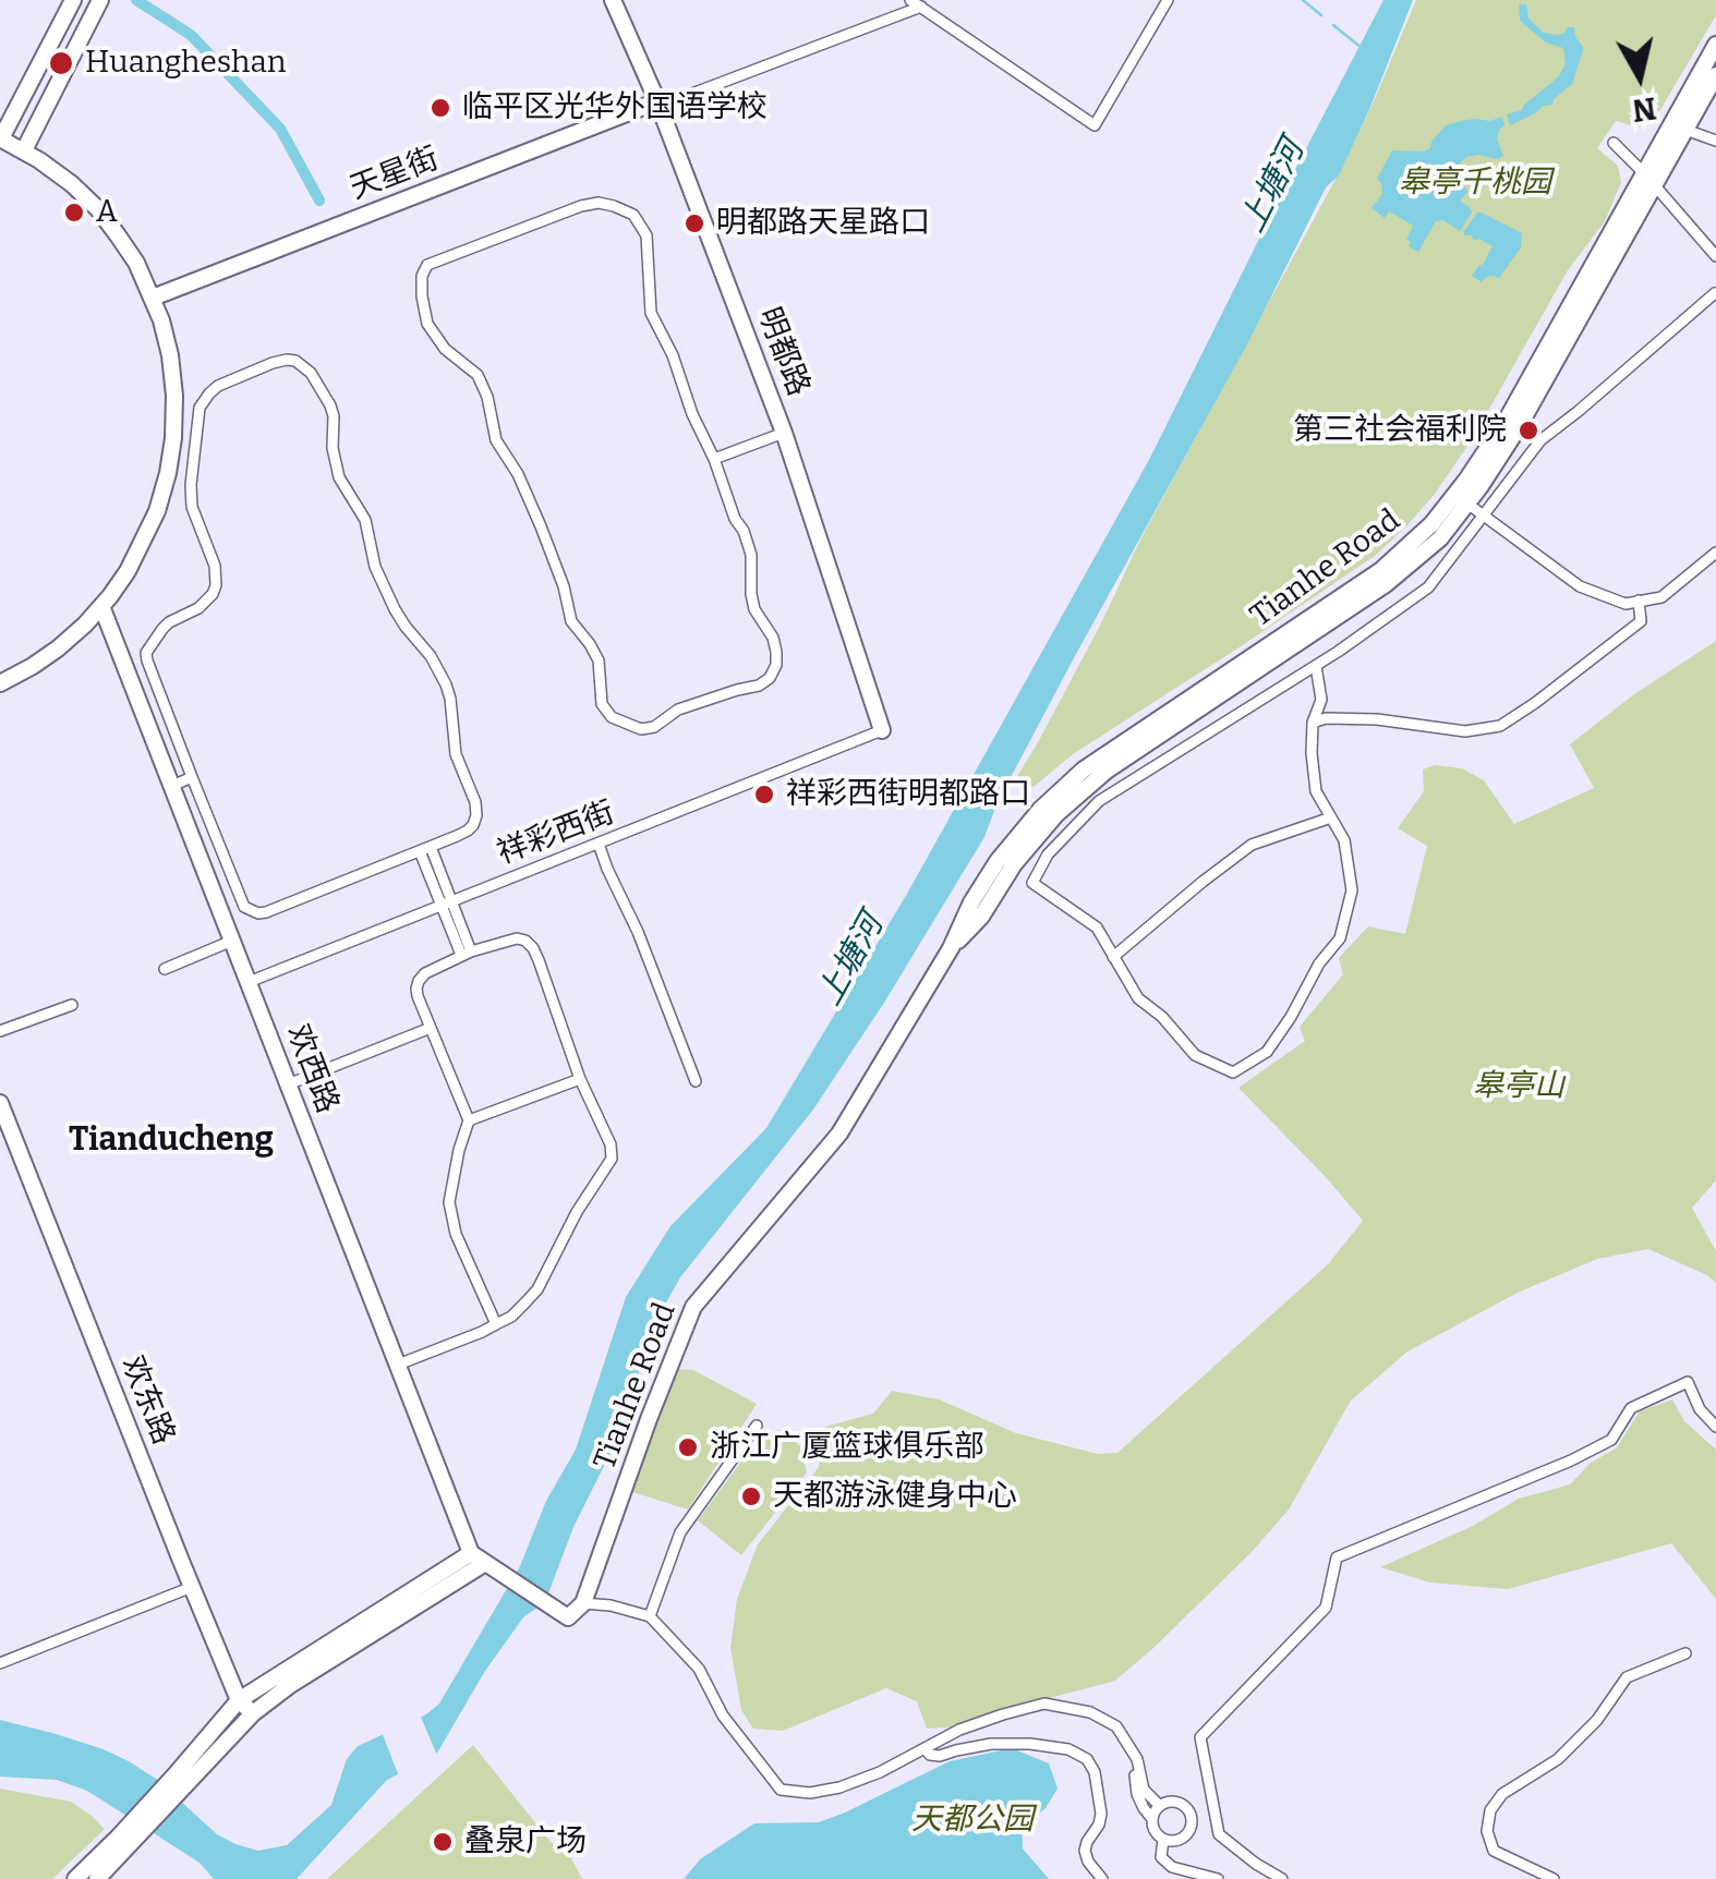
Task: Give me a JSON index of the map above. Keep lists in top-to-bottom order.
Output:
{
  "streets": {
    "main road": [
      "天星街",
      "明都路",
      "Tianhe Road",
      "欢西路",
      "欢东路"
    ],
    "street": ["祥彩西街"]
  },
  "crossings": [
    ["天星街", "明都路"],
    ["明都路", "祥彩西街"],
    ["祥彩西街", "欢西路"]
  ],
  "districts": ["Tianducheng"],
  "water": ["上塘河"],
  "parks": ["皋亭千桃园", "皋亭山", "天都公园"],
  "places": [
    "Huangheshan",
    "临平区光华外国语学校",
    "A",
    "明都路天星路口",
    "第三社会福利院",
    "祥彩西街明都路口",
    "浙江广厦篮球俱乐部",
    "天都游泳健身中心",
    "叠泉广场"
  ],
  "north": "bottom"
}
